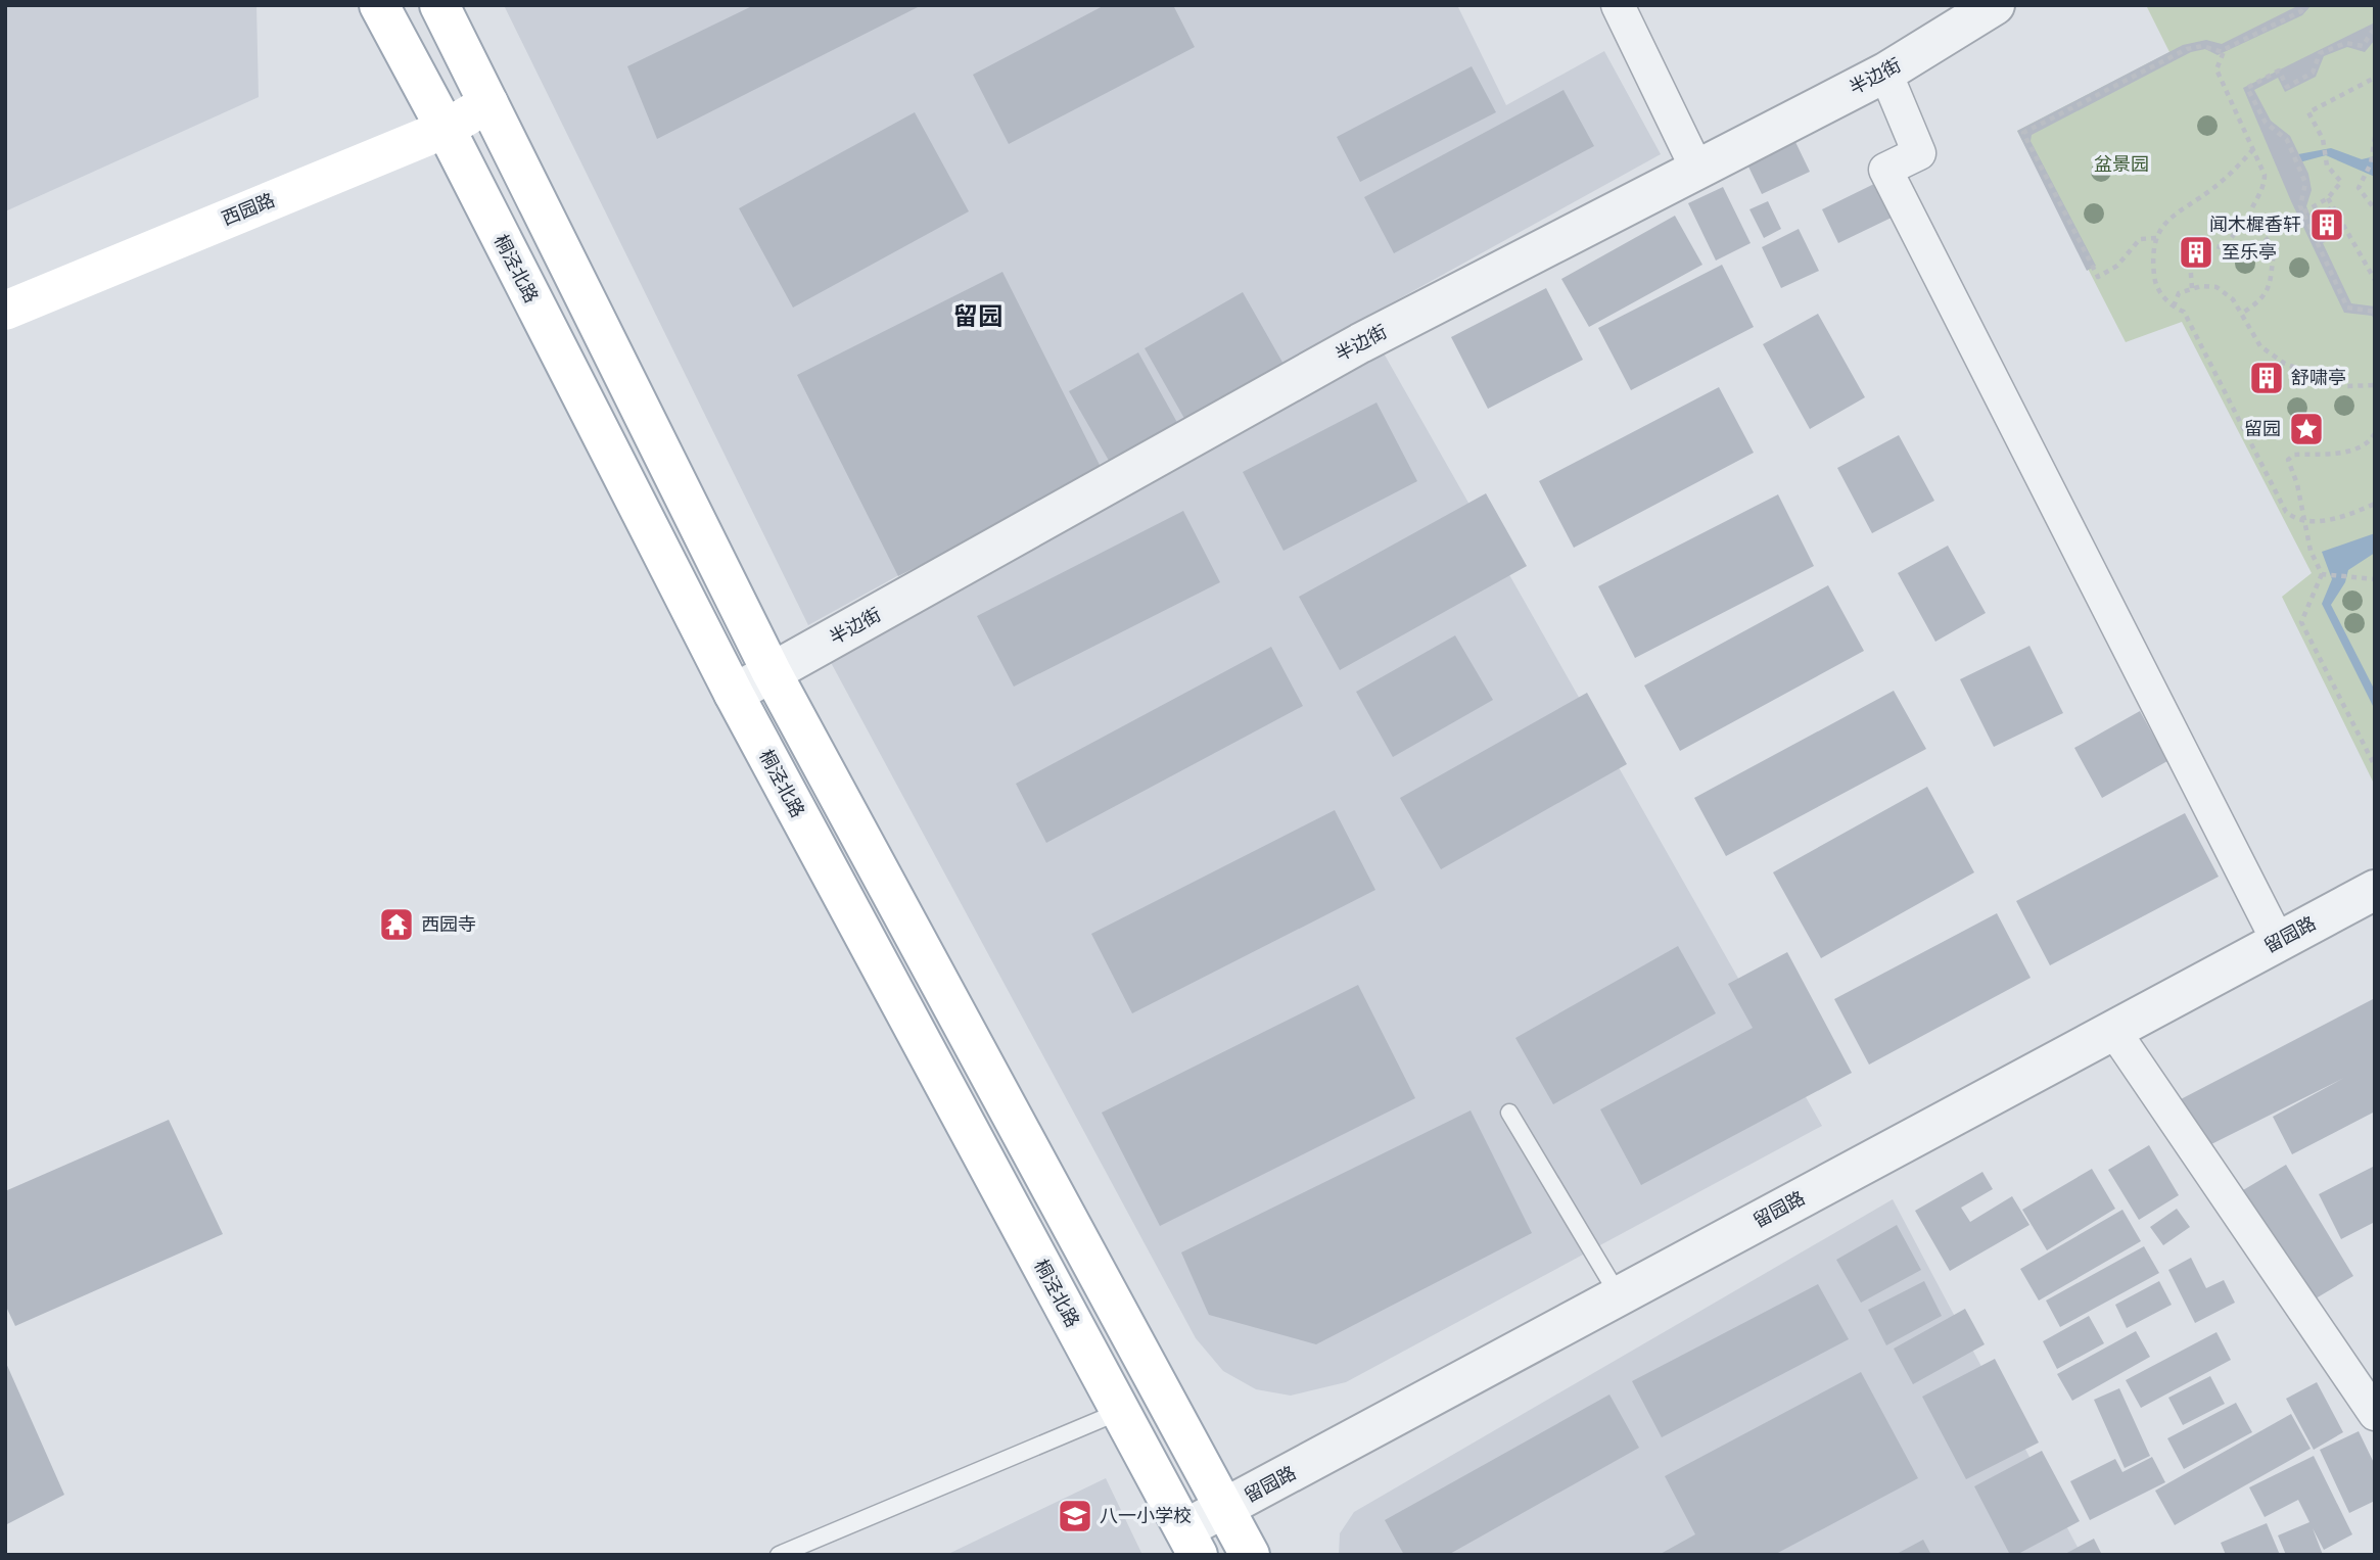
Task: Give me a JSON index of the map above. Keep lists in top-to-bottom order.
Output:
{
  "streets": {
    "main road": ["西园路", "桐泾北路"],
    "street": ["半边街", "留园路"]
  },
  "crossings": [
    ["半边街", "桐泾北路"],
    ["西园路", "桐泾北路"],
    ["桐泾北路", "留园路"]
  ],
  "districts": ["留园"],
  "parks": ["盆景园"],
  "places": {
    "building": ["闻木樨香轩", "至乐亭", "舒啸亭"],
    "place": ["留园"],
    "temple": ["西园寺"],
    "school or university": ["八一小学校"]
  }
}
